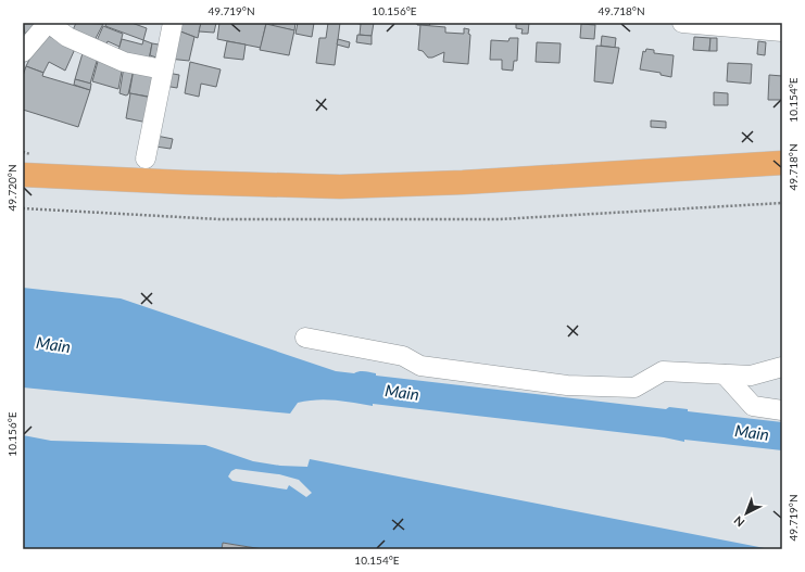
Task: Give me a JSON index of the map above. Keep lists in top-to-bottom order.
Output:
{
  "water": ["Main"],
  "north": "bottom left",
  "coordinates": [
    "49.719°N",
    "10.156°E",
    "49.718°N",
    "10.154°E",
    "49.720°N"
  ]
}
